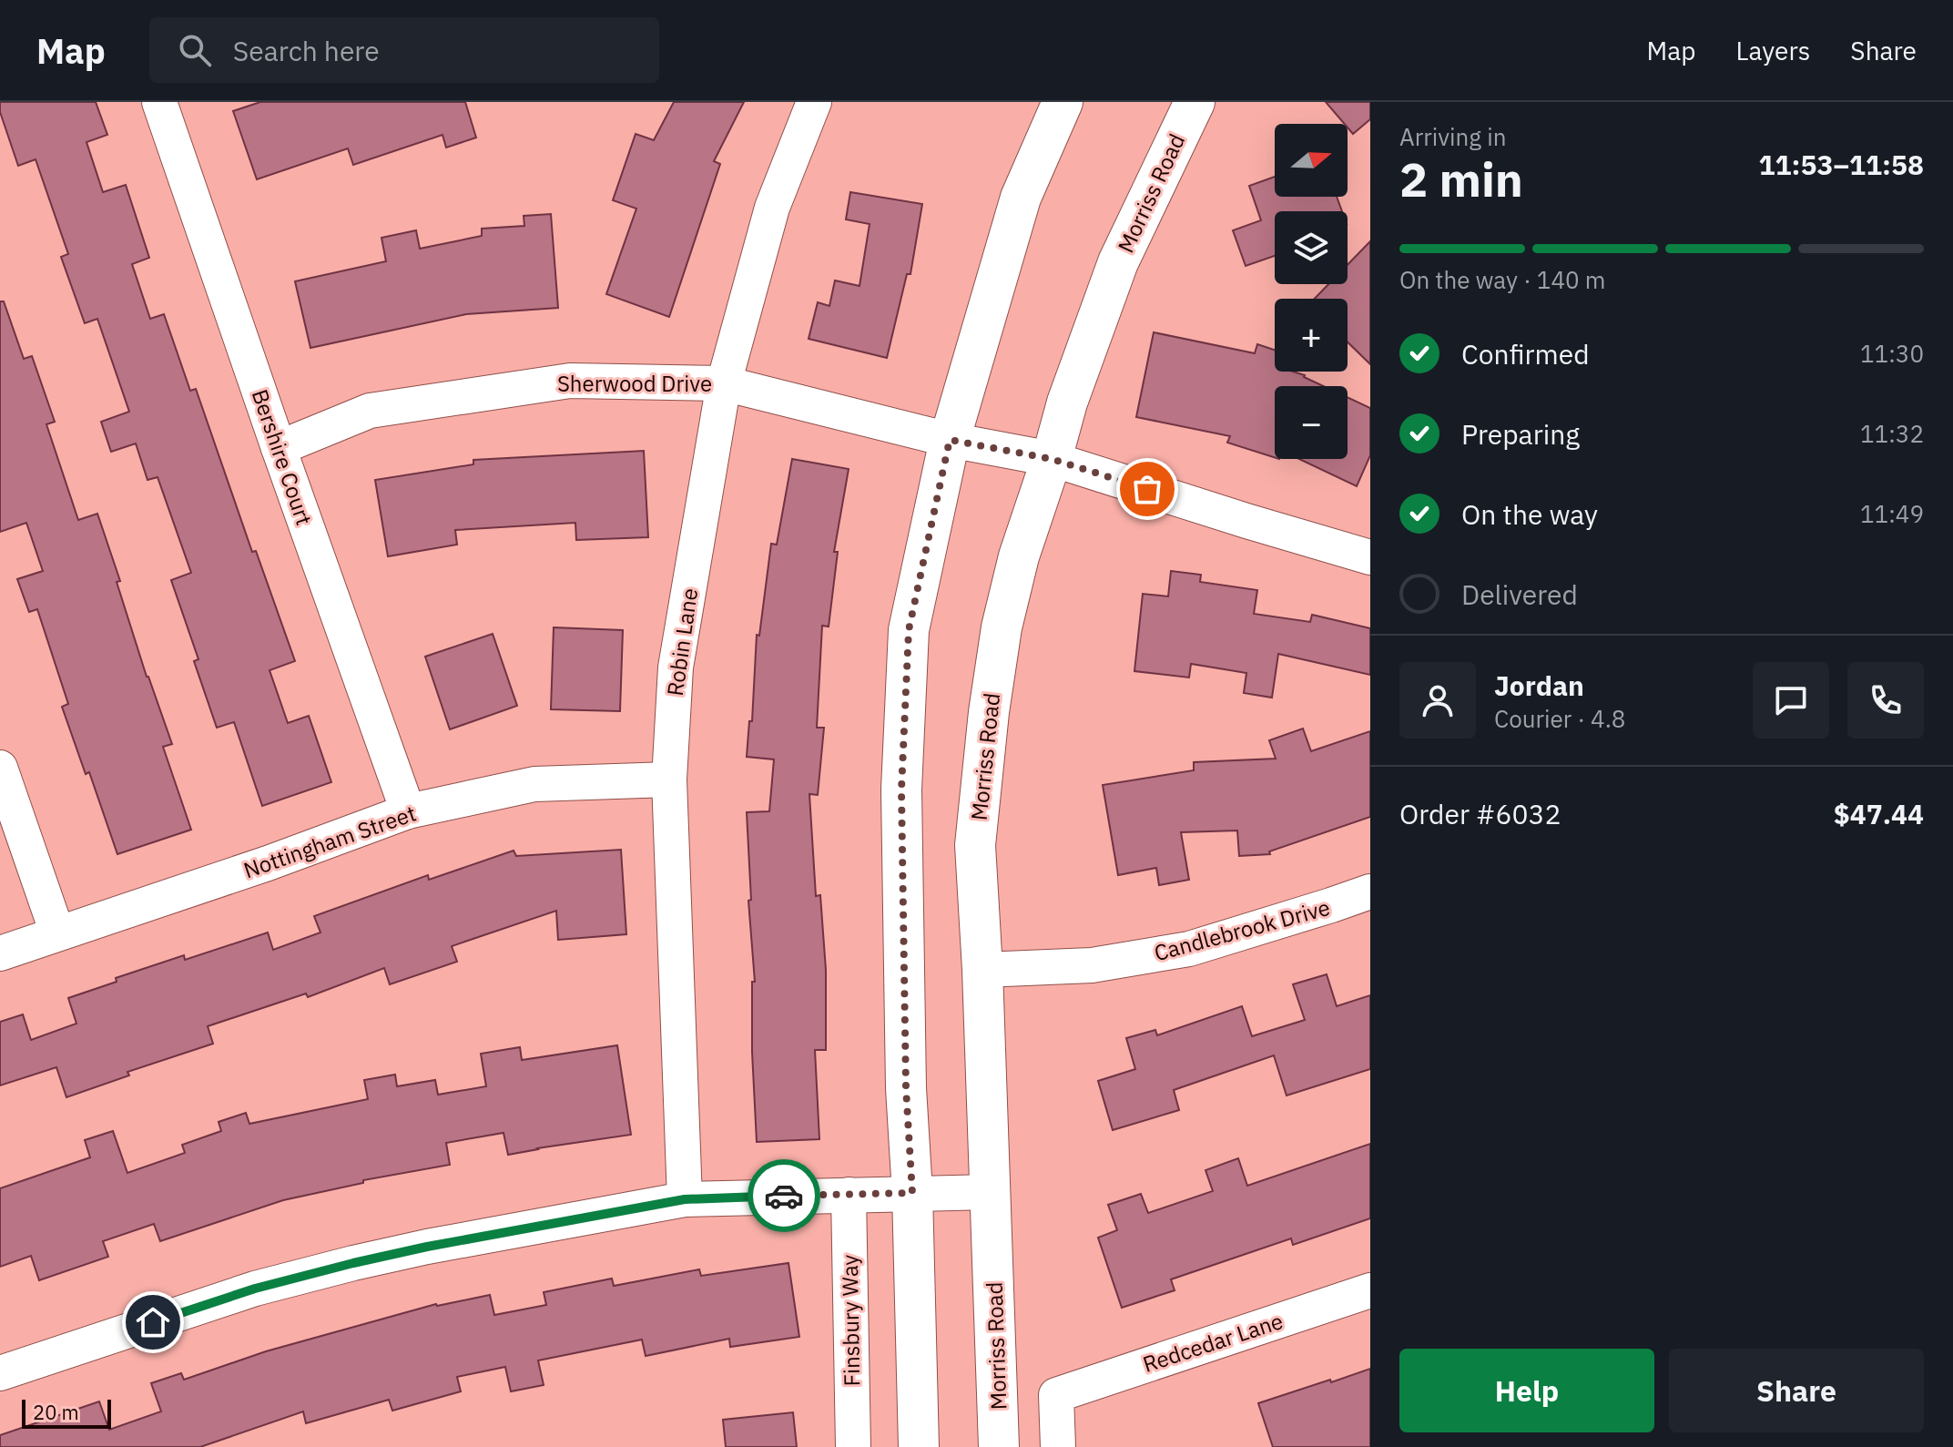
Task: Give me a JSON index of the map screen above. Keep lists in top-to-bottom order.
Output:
{
  "streets": {
    "main road": ["Morriss Road"],
    "street": [
      "Sherwood Drive",
      "Bershire Court",
      "Robin Lane",
      "Nottingham Street",
      "Candlebrook Drive",
      "Finsbury Way",
      "Redcedar Lane"
    ]
  },
  "crossings": [
    ["Morriss Road", "Sherwood Drive"],
    ["Morriss Road", "Candlebrook Drive"],
    ["Sherwood Drive", "Bershire Court"],
    ["Sherwood Drive", "Robin Lane"],
    ["Bershire Court", "Nottingham Street"],
    ["Robin Lane", "Nottingham Street"]
  ],
  "scale_bar": "20 m",
  "north": "right",
  "page": {
    "header": "Map",
    "search": "Search here",
    "nav": ["Map", "Layers", "Share"],
    "heading": ["2 min", "Arriving in", "11:53–11:58"],
    "panel": [
      "Jordan",
      "Courier · 4.8",
      "Order #6032",
      "$47.44"
    ],
    "map_buttons": ["+", "−"],
    "bar": "On the way · 140 m",
    "list": [
      ["Confirmed", "11:30"],
      ["Preparing", "11:32"],
      ["On the way", "11:49"],
      "Delivered"
    ],
    "buttons": ["Help", "Share"],
    "scale": "20 m"
  }
}
